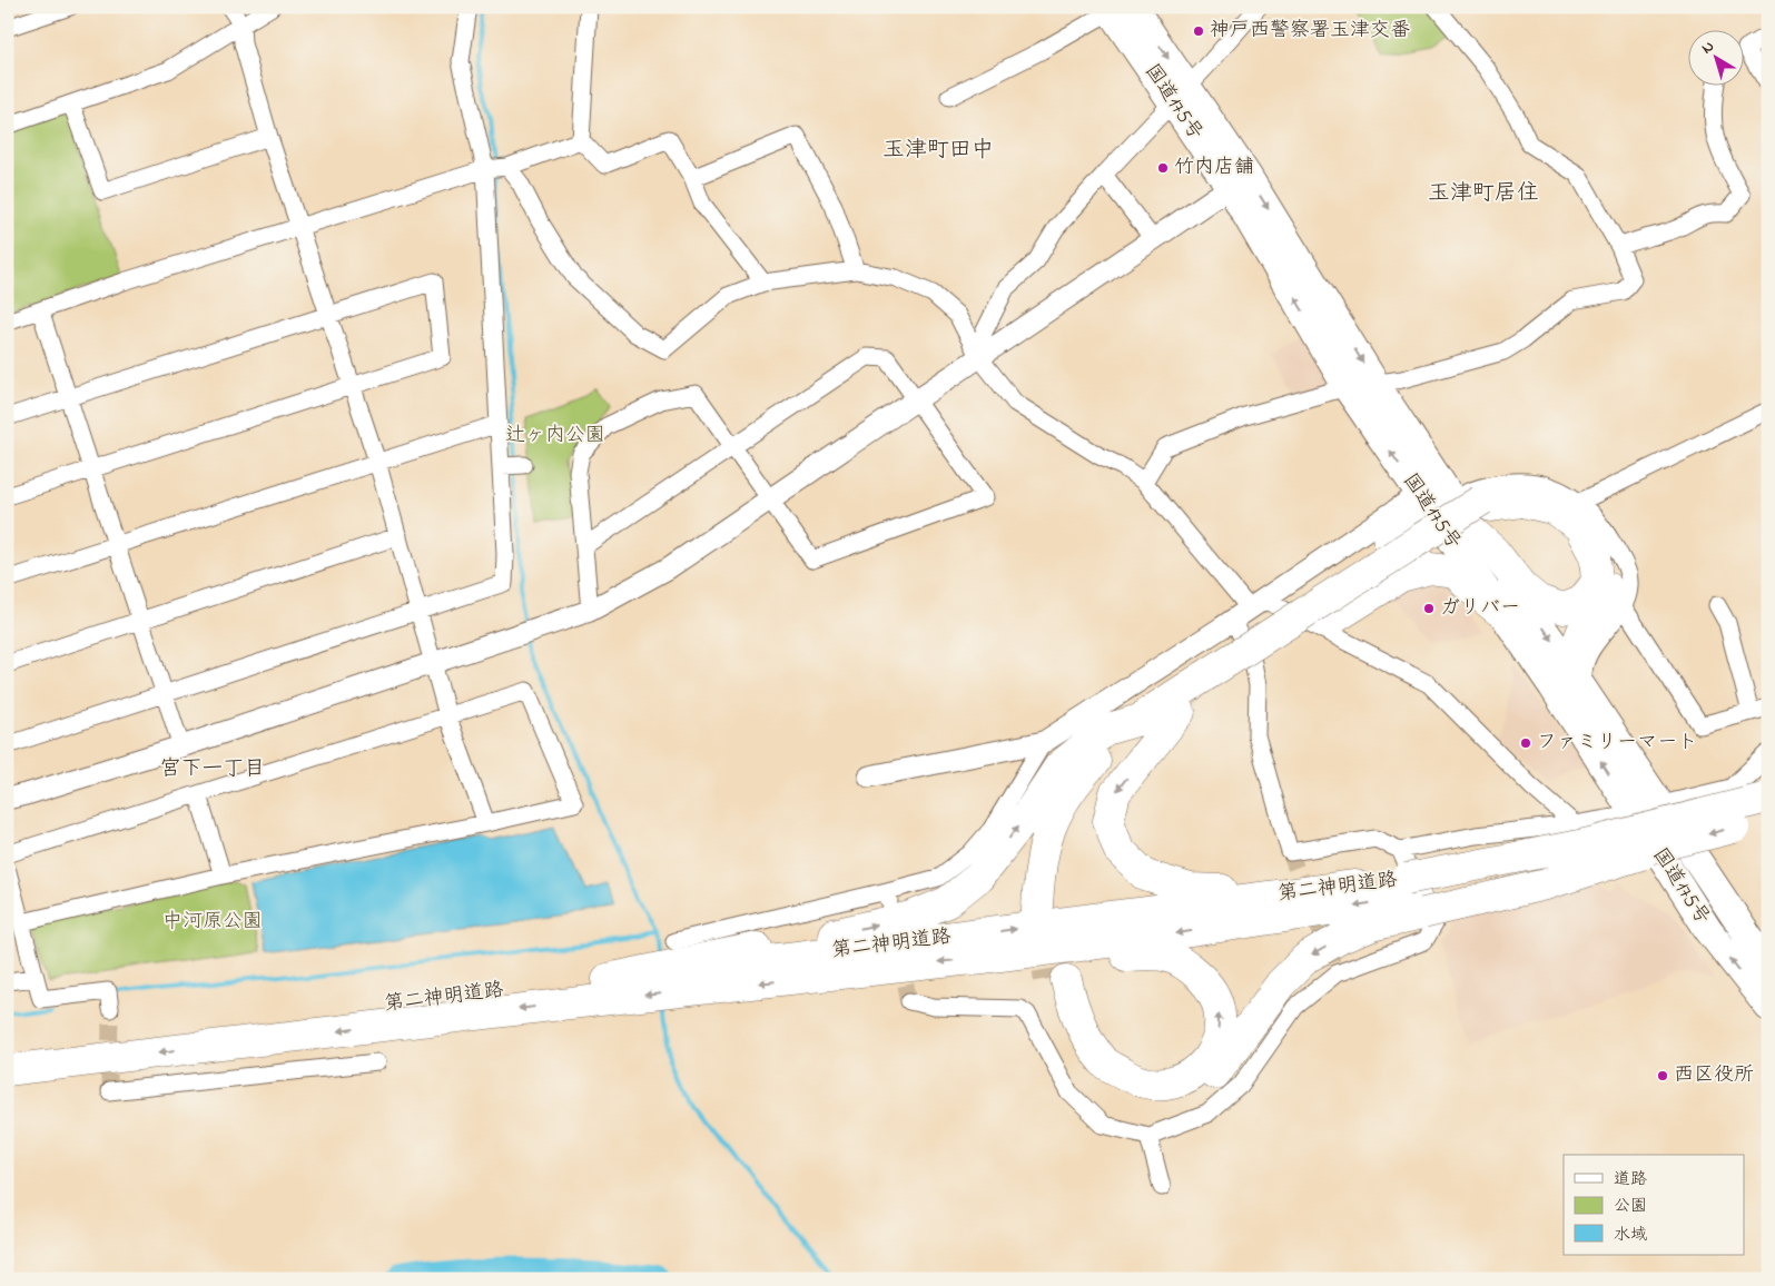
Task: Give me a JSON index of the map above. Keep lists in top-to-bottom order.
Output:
{
  "streets": {
    "highway": ["国道175号", "第二神明道路"]
  },
  "districts": ["玉津町田中", "玉津町居住", "宮下一丁目"],
  "parks": ["辻ヶ内公園", "中河原公園"],
  "places": [
    "神戸西警察署玉津交番",
    "竹内店舗",
    "ガリバー",
    "ファミリーマート",
    "西区役所"
  ],
  "legend": ["道路", "公園", "水域"],
  "north": "top left"
}
